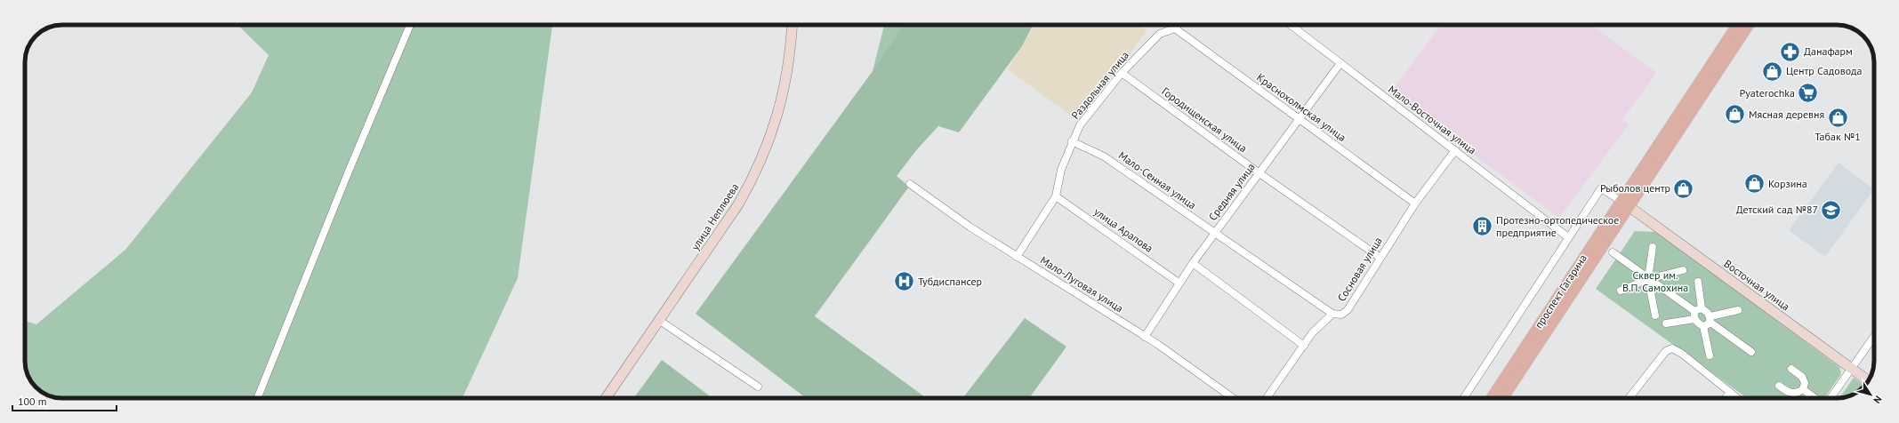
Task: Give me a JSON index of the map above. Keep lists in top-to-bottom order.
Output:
{
  "streets": {
    "main road": ["улица Неплюева", "Восточная улица", "проспект Гагарина"],
    "street": [
      "Раздольная улица",
      "Краснохолмская улица",
      "Городищенская улица",
      "Мало-Восточная улица",
      "Мало-Сенная улица",
      "Средняя улица",
      "улица Арапова",
      "Сосновая улица",
      "Мало-Луговая улица"
    ]
  },
  "crossings": [
    ["Раздольная улица", "Краснохолмская улица"],
    ["Раздольная улица", "Городищенская улица"],
    ["Раздольная улица", "Мало-Сенная улица"],
    ["Раздольная улица", "улица Арапова"],
    ["Раздольная улица", "Мало-Луговая улица"],
    ["Краснохолмская улица", "Средняя улица"],
    ["Краснохолмская улица", "Сосновая улица"],
    ["Городищенская улица", "Средняя улица"],
    ["Городищенская улица", "Сосновая улица"],
    ["Мало-Восточная улица", "Средняя улица"],
    ["Мало-Восточная улица", "Сосновая улица"],
    ["Мало-Сенная улица", "Средняя улица"],
    ["Мало-Сенная улица", "Сосновая улица"],
    ["Средняя улица", "улица Арапова"],
    ["Средняя улица", "Мало-Луговая улица"],
    ["Восточная улица", "проспект Гагарина"]
  ],
  "parks": ["Сквер им. В.П. Самохина"],
  "places": {
    "pharmacy": ["Данафарм"],
    "shop": [
      "Центр Садовода",
      "Мясная деревня",
      "Табак №1",
      "Корзина",
      "Рыболов центр"
    ],
    "supermarket": ["Pyaterochka"],
    "school or university": ["Детский сад №87"],
    "building": ["Протезно-ортопедическое предприятие"],
    "hospital": ["Тубдиспансер"]
  },
  "scale_bar": "100 m",
  "north": "bottom right"
}
